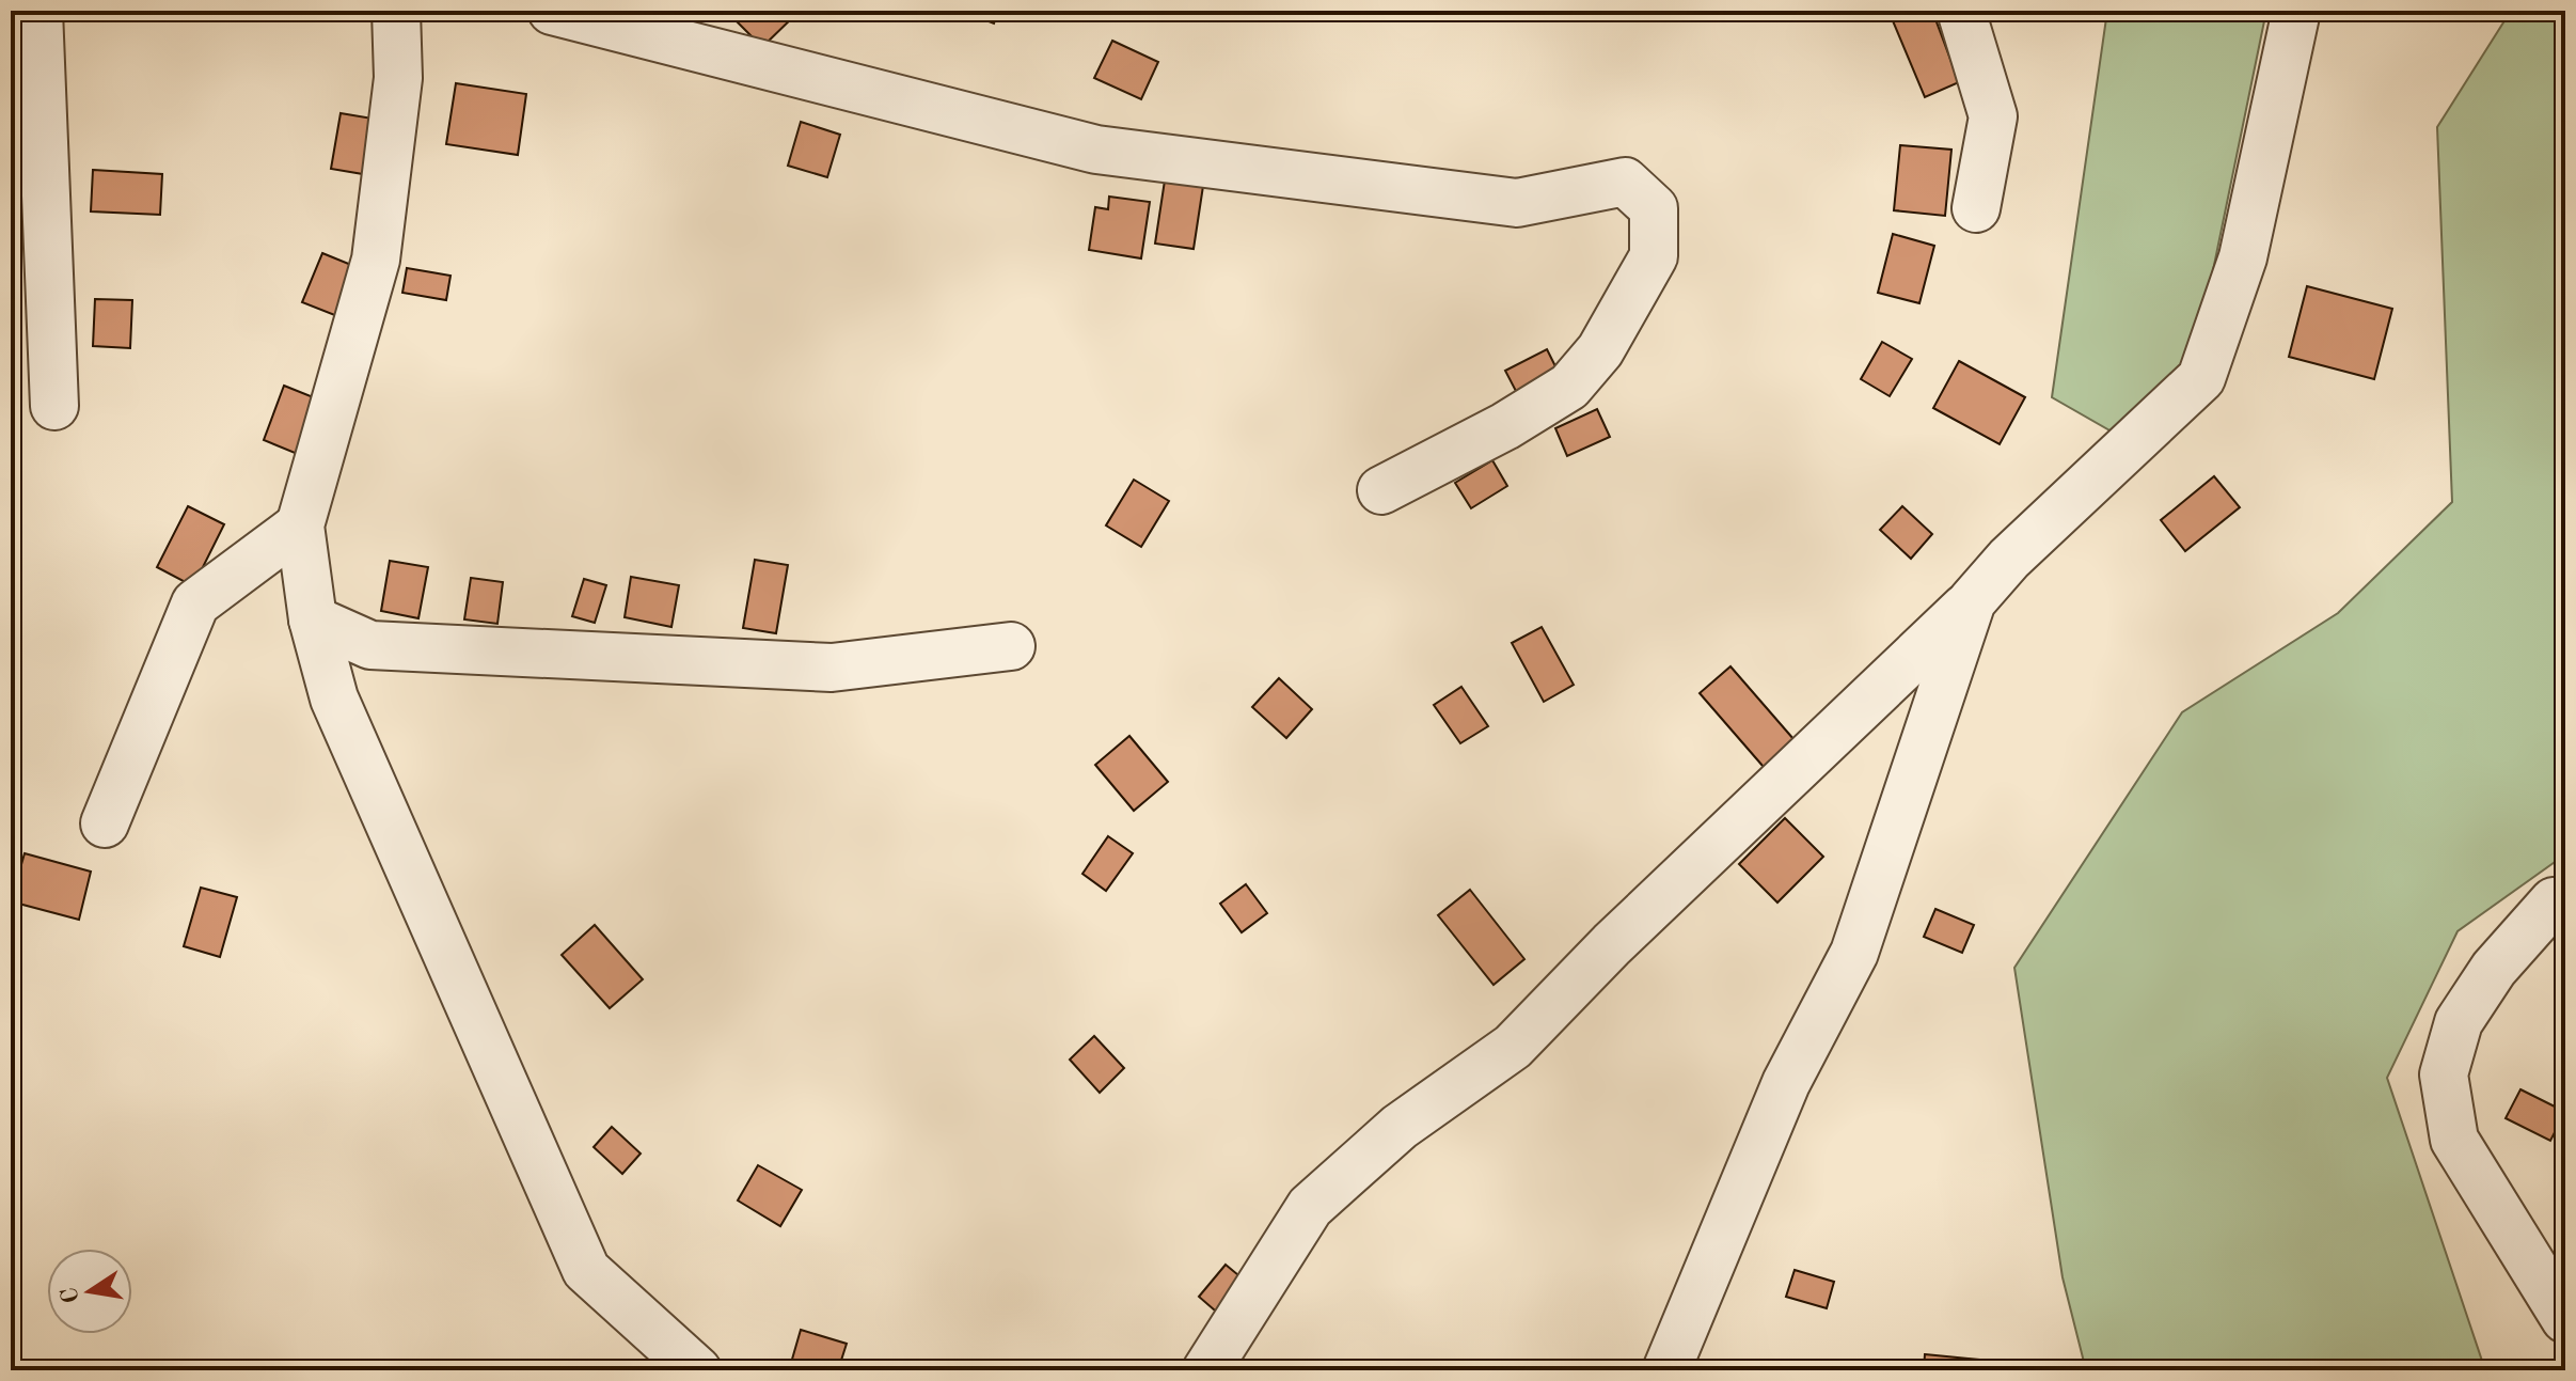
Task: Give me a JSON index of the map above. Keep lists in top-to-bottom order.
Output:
{
  "north": "left"
}
